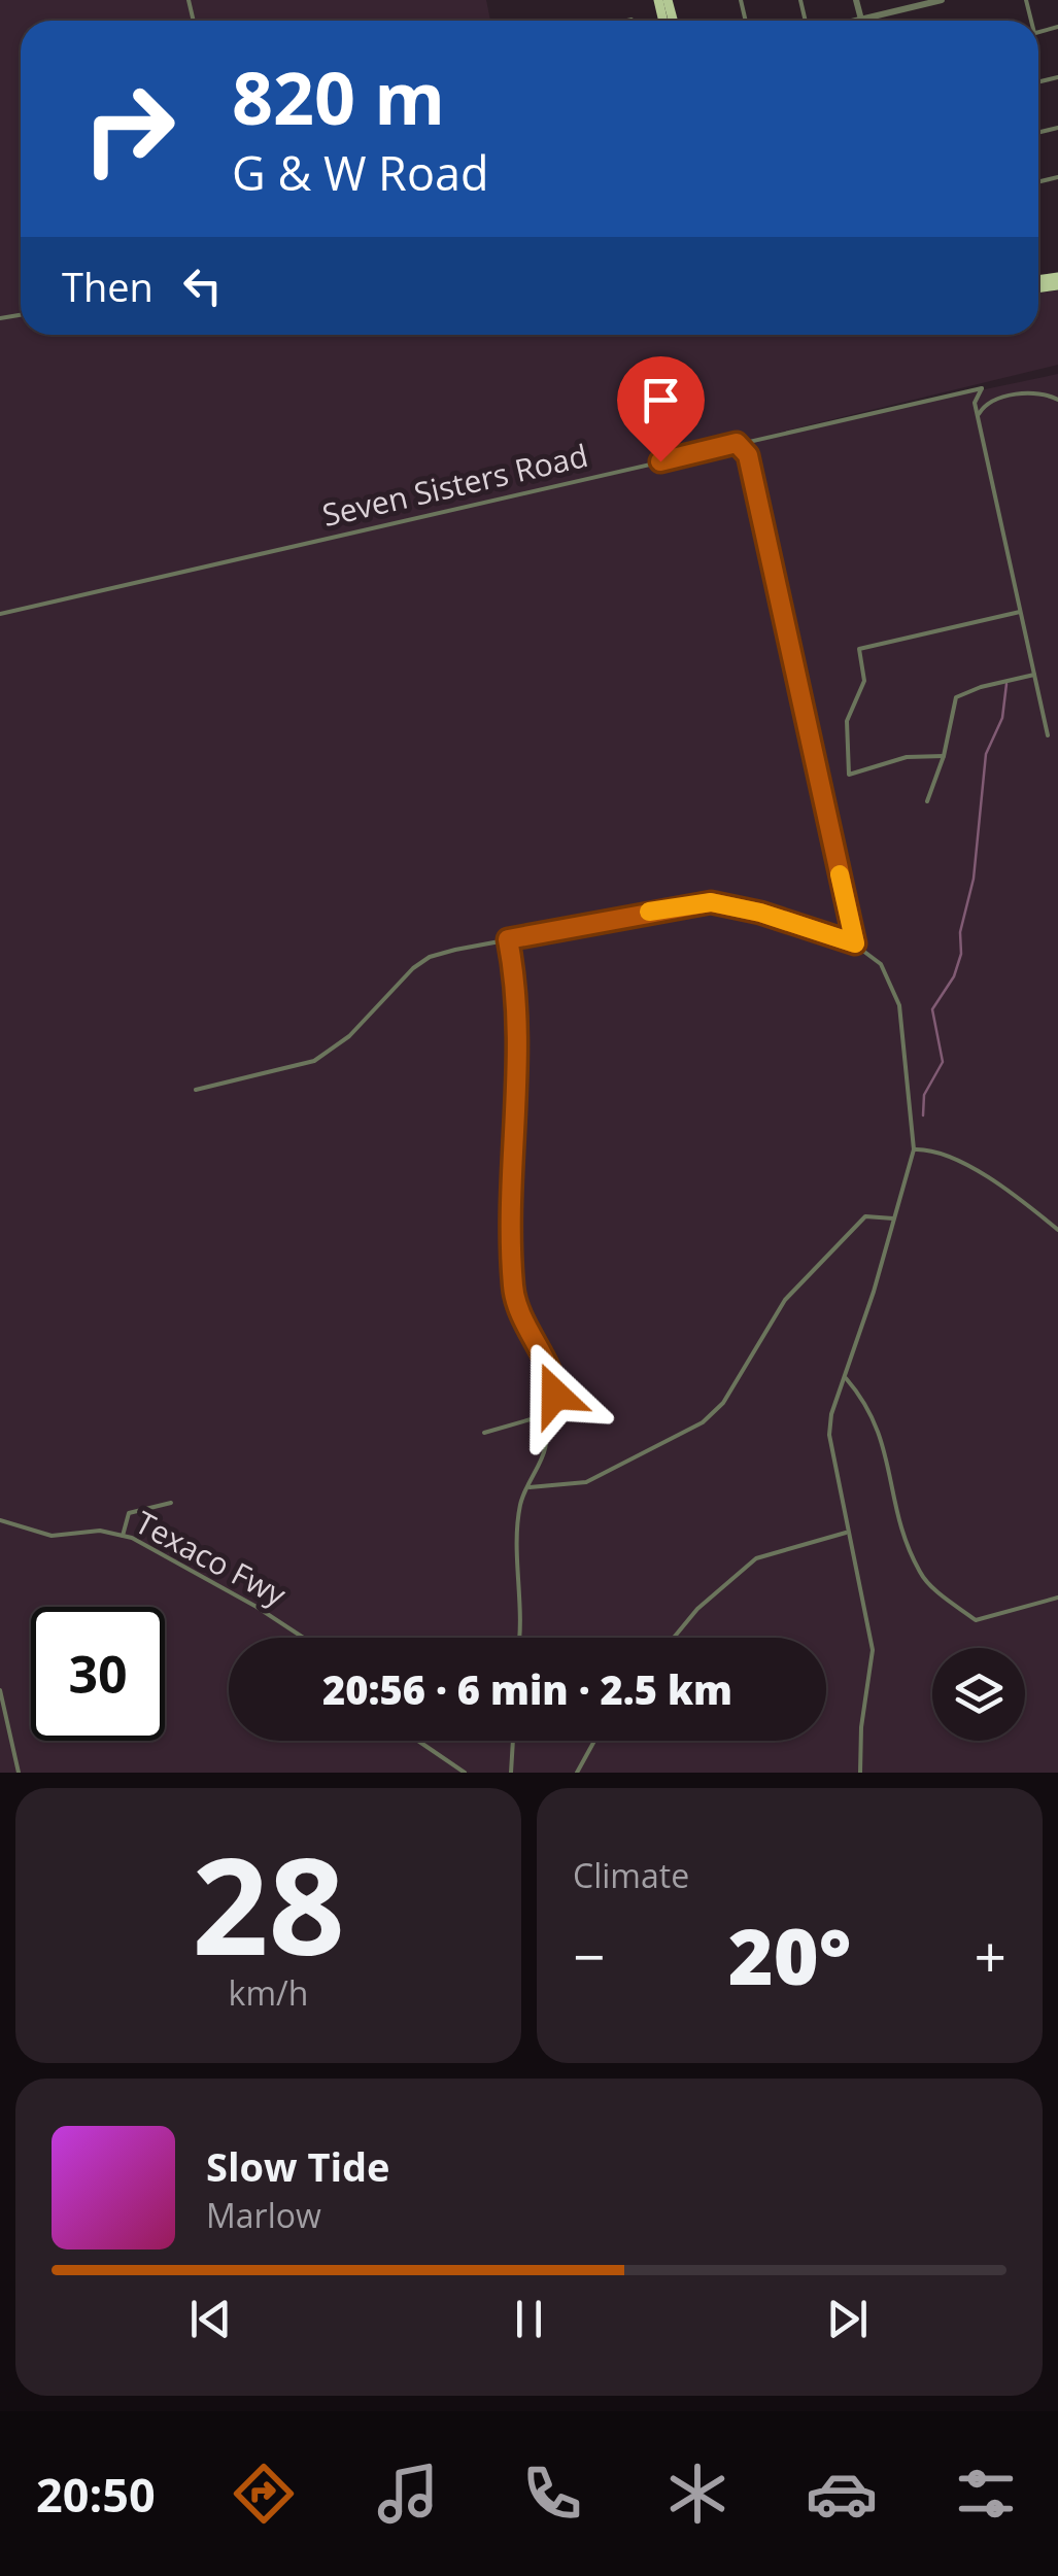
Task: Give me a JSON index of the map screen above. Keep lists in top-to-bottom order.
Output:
{
  "streets": {
    "street": ["Seven Sisters Road", "Texaco Fwy"]
  },
  "page": {
    "turn": ["820 m", "G & W Road"],
    "then": "Then",
    "limit": "30",
    "trip": "20:56 · 6 min · 2.5 km",
    "tile": [
      ["28", "km/h"],
      "Climate"
    ],
    "heat": ["−", "20°", "+"],
    "song": ["Slow Tide", "Marlow"],
    "tabs": "20:50"
  }
}
